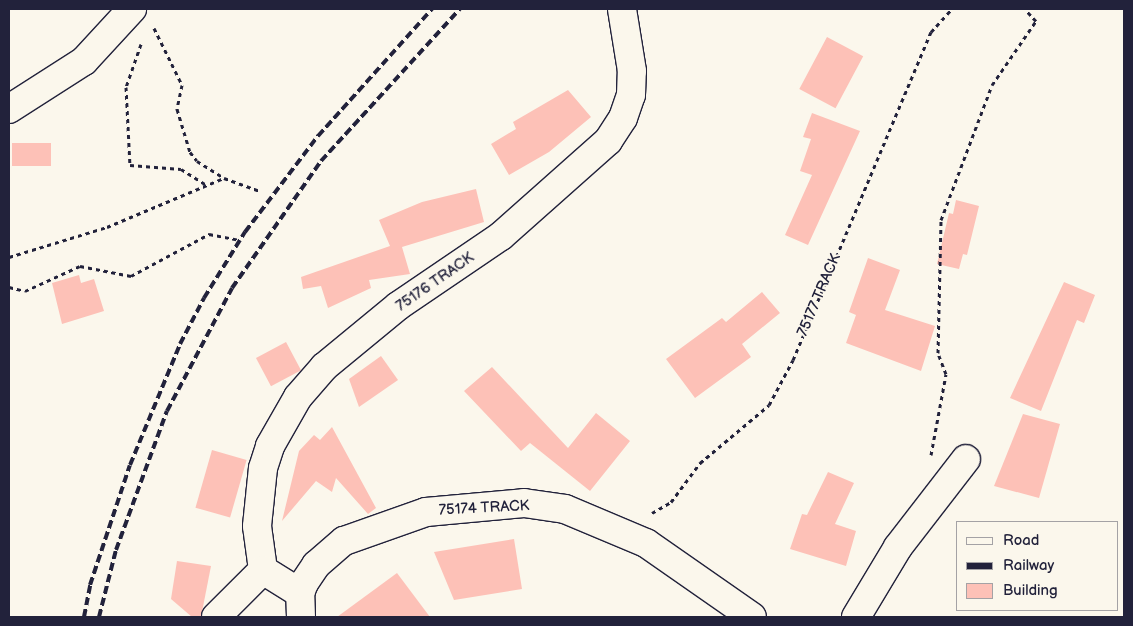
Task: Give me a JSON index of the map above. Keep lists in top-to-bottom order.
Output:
{
  "streets": {
    "street": ["75176 TRACK", "75174 TRACK"],
    "path": ["75177 TRACK"]
  },
  "crossings": [
    ["75177 TRACK", "75174 TRACK"]
  ],
  "legend": ["Road", "Railway", "Building"]
}
